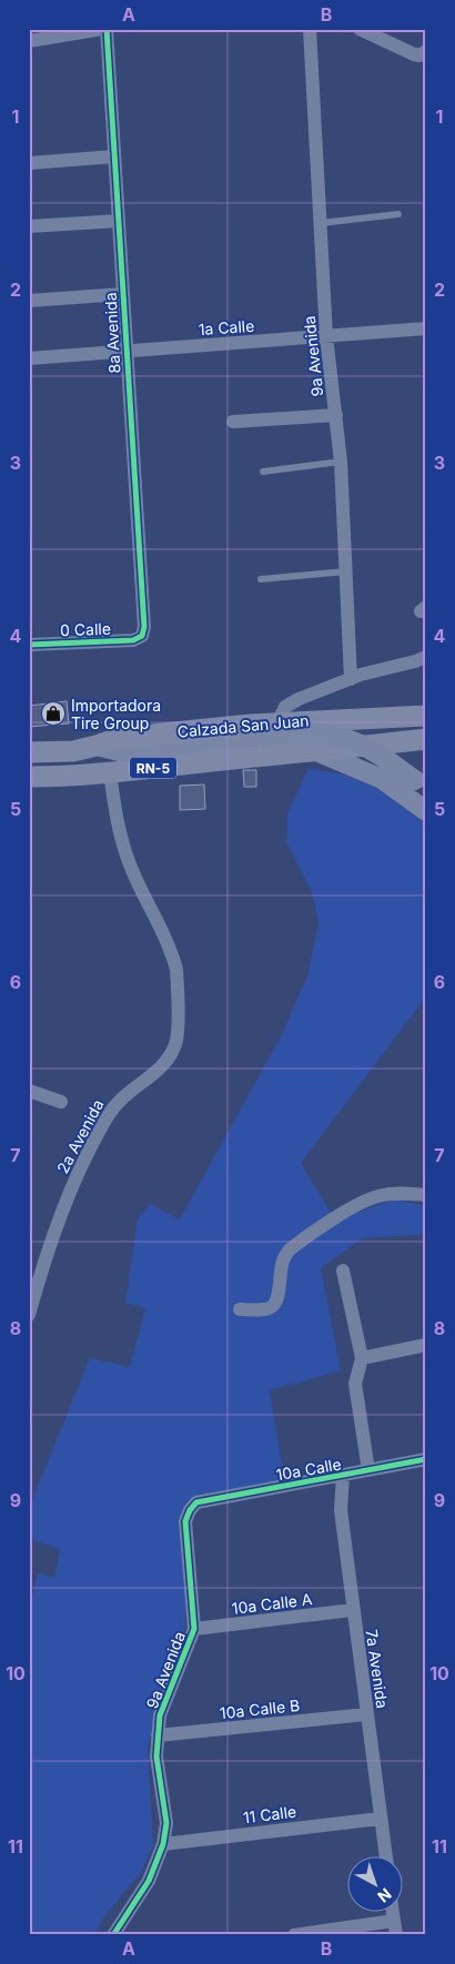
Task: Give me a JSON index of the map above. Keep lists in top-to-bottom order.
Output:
{
  "streets": {
    "main road": ["Calzada San Juan", "RN-5"],
    "street": [
      "1a Calle",
      "8a Avenida",
      "9a Avenida",
      "0 Calle",
      "2a Avenida",
      "10a Calle",
      "10a Calle A",
      "7a Avenida",
      "10a Calle B",
      "11 Calle"
    ]
  },
  "crossings": [
    ["1a Calle", "8a Avenida"],
    ["1a Calle", "9a Avenida"],
    ["8a Avenida", "0 Calle"],
    ["9a Avenida", "10a Calle"],
    ["9a Avenida", "10a Calle A"],
    ["9a Avenida", "10a Calle B"],
    ["9a Avenida", "11 Calle"],
    ["Calzada San Juan", "2a Avenida"],
    ["10a Calle", "7a Avenida"],
    ["10a Calle A", "7a Avenida"],
    ["7a Avenida", "10a Calle B"],
    ["7a Avenida", "11 Calle"]
  ],
  "places": {
    "shop": ["Importadora Tire Group"]
  },
  "north": "bottom right",
  "grid": {
    "columns": ["A", "B"],
    "rows": [
      "1",
      "2",
      "3",
      "4",
      "5",
      "6",
      "7",
      "8",
      "9",
      "10",
      "11"
    ]
  }
}
